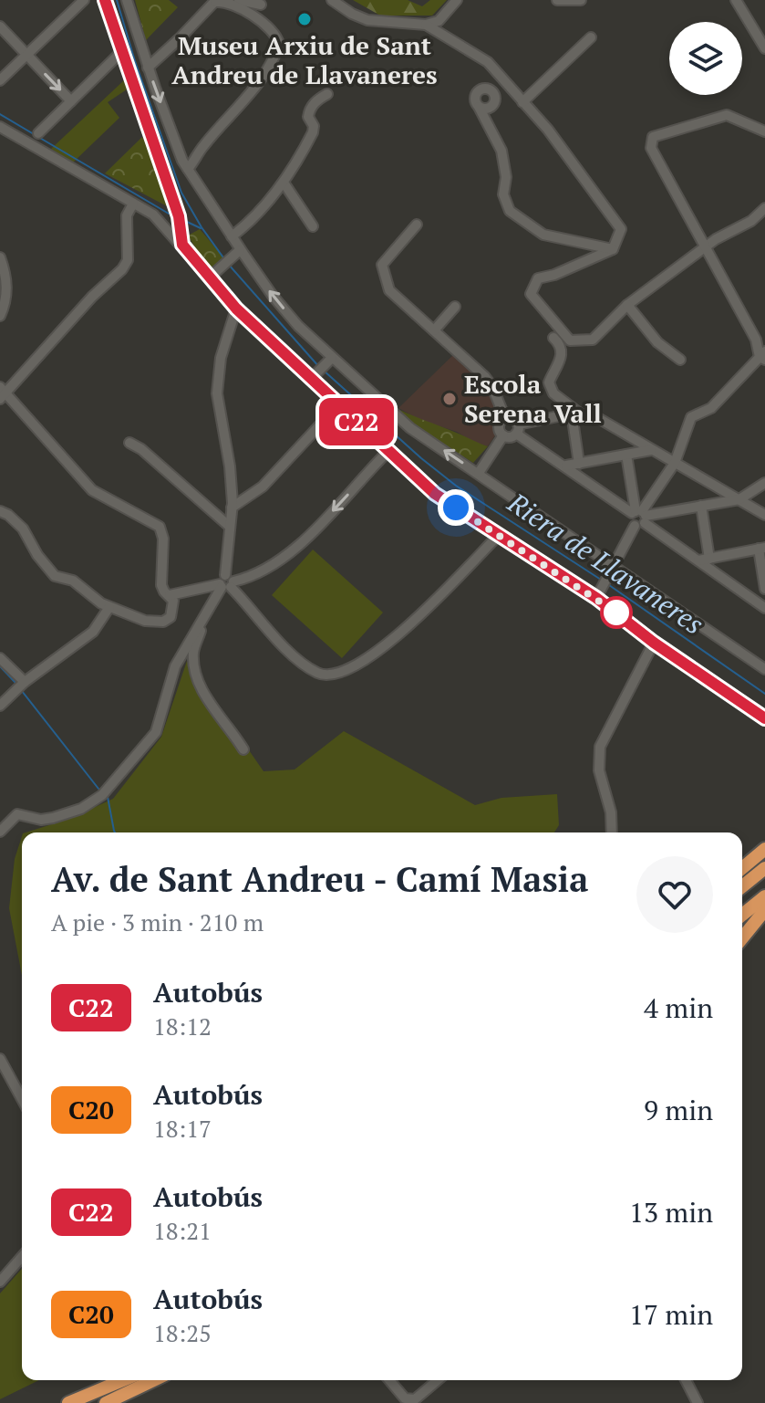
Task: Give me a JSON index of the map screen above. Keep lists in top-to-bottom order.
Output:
{
  "water": ["Riera de Llavaneres"],
  "places": ["Museu Arxiu de Sant Andreu de Llavaneres", "Escola Serena Vall"],
  "lines": ["bus line C22"],
  "page": {
    "on_map": "C22",
    "heading": ["Av. de Sant Andreu - Camí Masia", "A pie · 3 min · 210 m"],
    "list": [
      {
        "mark": "C22",
        "name": "Autobús",
        "note": "18:12",
        "value": "4 min"
      },
      {
        "mark": "C20",
        "name": "Autobús",
        "note": "18:17",
        "value": "9 min"
      },
      {
        "mark": "C22",
        "name": "Autobús",
        "note": "18:21",
        "value": "13 min"
      },
      {
        "mark": "C20",
        "name": "Autobús",
        "note": "18:25",
        "value": "17 min"
      }
    ]
  }
}
